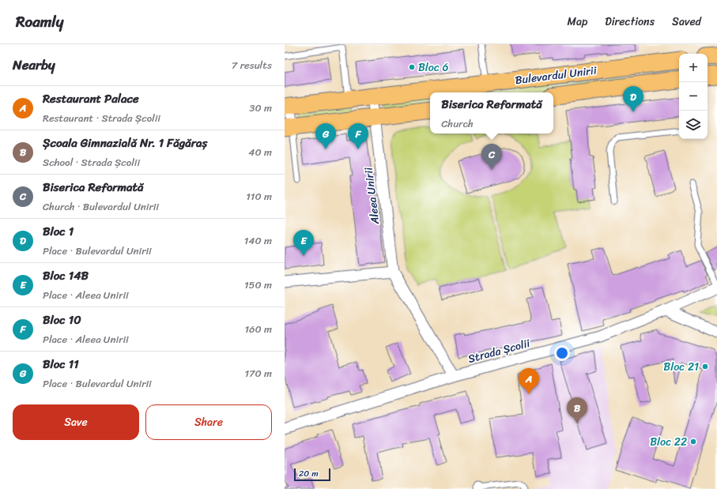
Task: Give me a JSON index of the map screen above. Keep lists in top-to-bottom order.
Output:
{
  "streets": {
    "main road": ["Bulevardul Unirii"],
    "street": ["Aleea Unirii", "Strada Școlii"]
  },
  "crossings": [
    ["Aleea Unirii", "Strada Școlii"]
  ],
  "places": ["Bloc 6", "Bloc 21", "Bloc 22"],
  "scale_bar": "20 m",
  "page": {
    "header": "Roamly",
    "nav": ["Map", "Directions", "Saved"],
    "heading": ["Nearby", "7 results"],
    "map_buttons": ["+", "−"],
    "list": [
      {
        "mark": "A",
        "name": "Restaurant Palace",
        "note": "Restaurant · Strada Școlii",
        "value": "30 m"
      },
      {
        "mark": "B",
        "name": "Școala Gimnazială Nr. 1 Făgăraș",
        "note": "School · Strada Școlii",
        "value": "40 m"
      },
      {
        "mark": "C",
        "name": "Biserica Reformată",
        "note": "Church · Bulevardul Unirii",
        "value": "110 m"
      },
      {
        "mark": "D",
        "name": "Bloc 1",
        "note": "Place · Bulevardul Unirii",
        "value": "140 m"
      },
      {
        "mark": "E",
        "name": "Bloc 14B",
        "note": "Place · Aleea Unirii",
        "value": "150 m"
      },
      {
        "mark": "F",
        "name": "Bloc 10",
        "note": "Place · Aleea Unirii",
        "value": "160 m"
      },
      {
        "mark": "G",
        "name": "Bloc 11",
        "note": "Place · Bulevardul Unirii",
        "value": "170 m"
      }
    ],
    "pins": [
      "D",
      "F",
      "G",
      "C",
      "E",
      "A",
      "B"
    ],
    "popup": ["Biserica Reformată", "Church"],
    "buttons": ["Save", "Share"],
    "scale": "20 m"
  }
}
